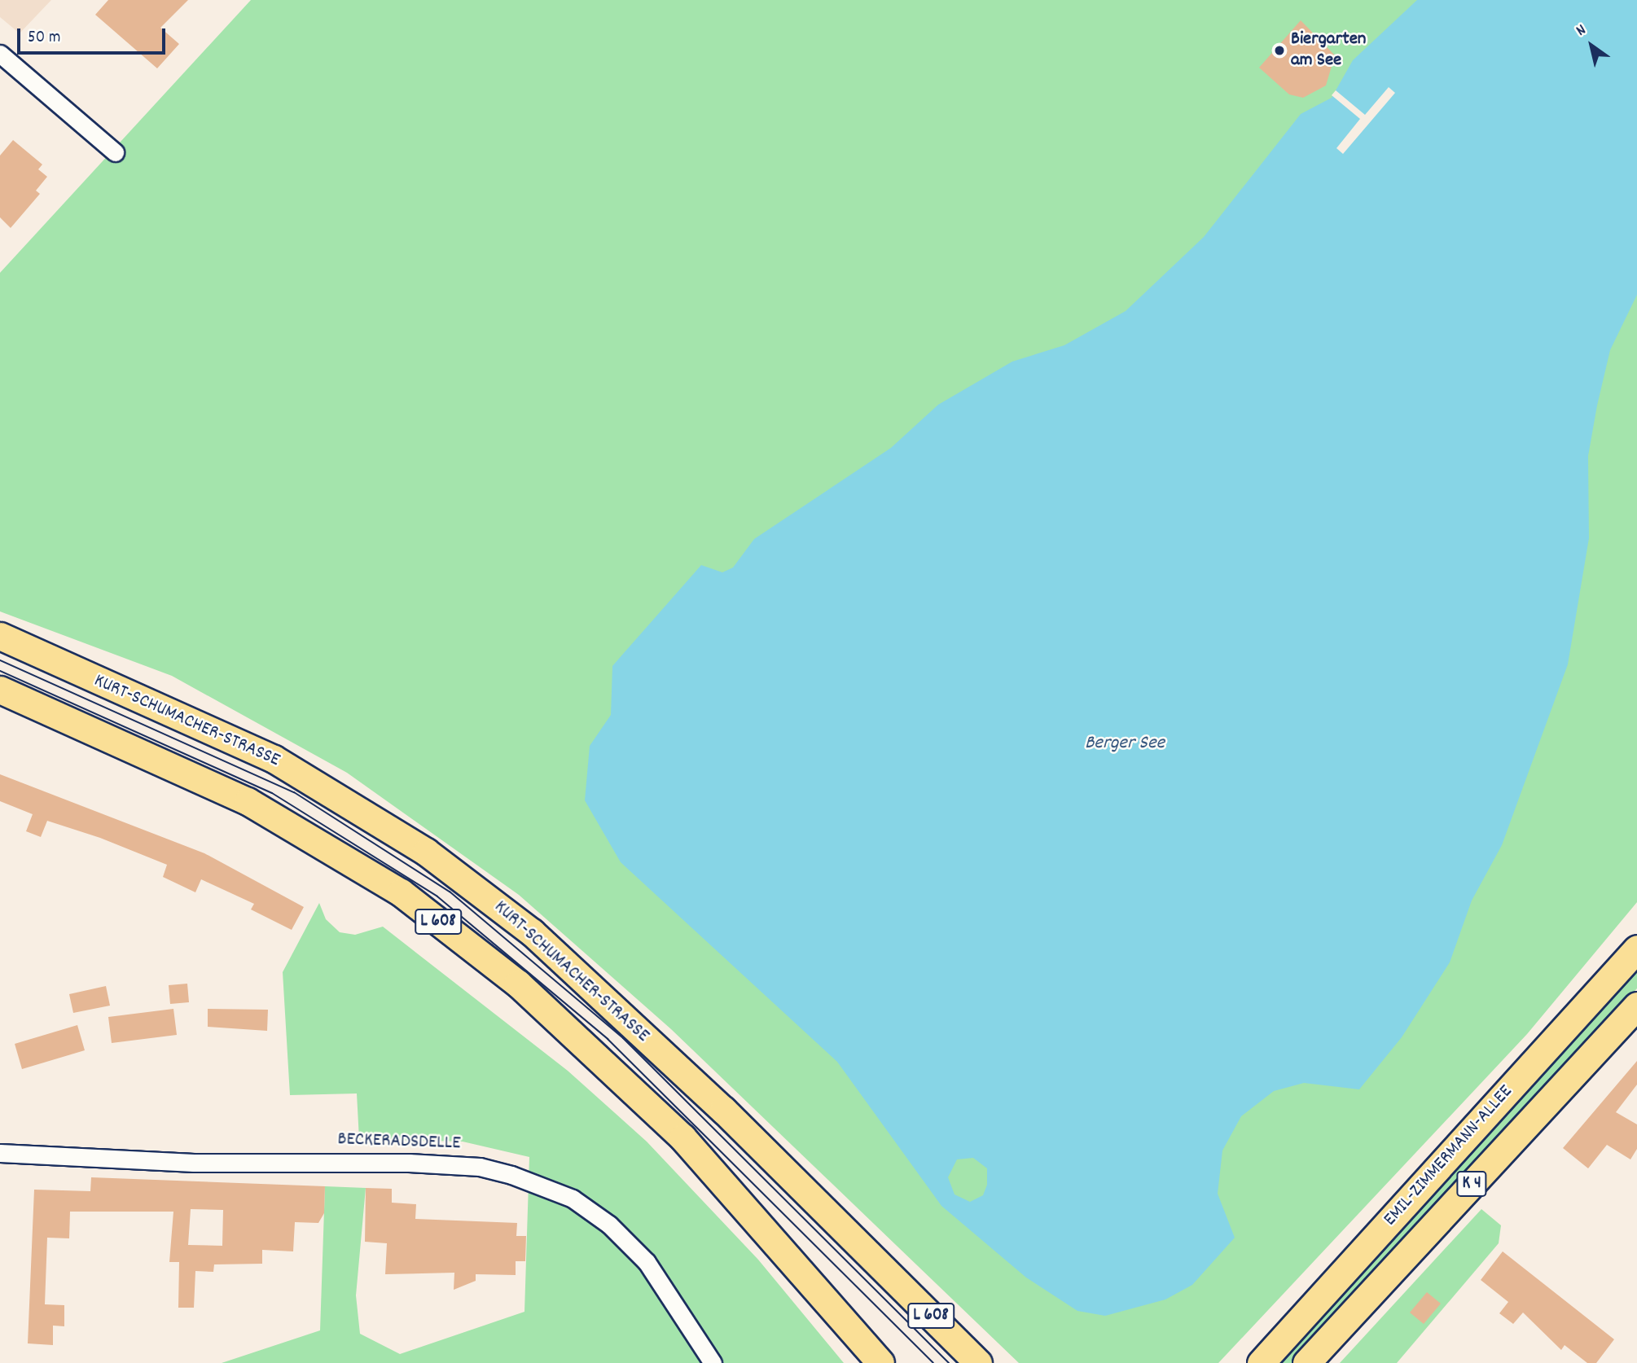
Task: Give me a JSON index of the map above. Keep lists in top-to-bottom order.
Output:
{
  "streets": {
    "main road": [
      "KURT-SCHUMACHER-STRASSE",
      "L 608",
      "EMIL-ZIMMERMANN-ALLEE",
      "K 4"
    ],
    "street": ["BECKERADSDELLE"]
  },
  "water": ["Berger See"],
  "places": ["Biergarten am See"],
  "scale_bar": "50 m",
  "north": "top left"
}
